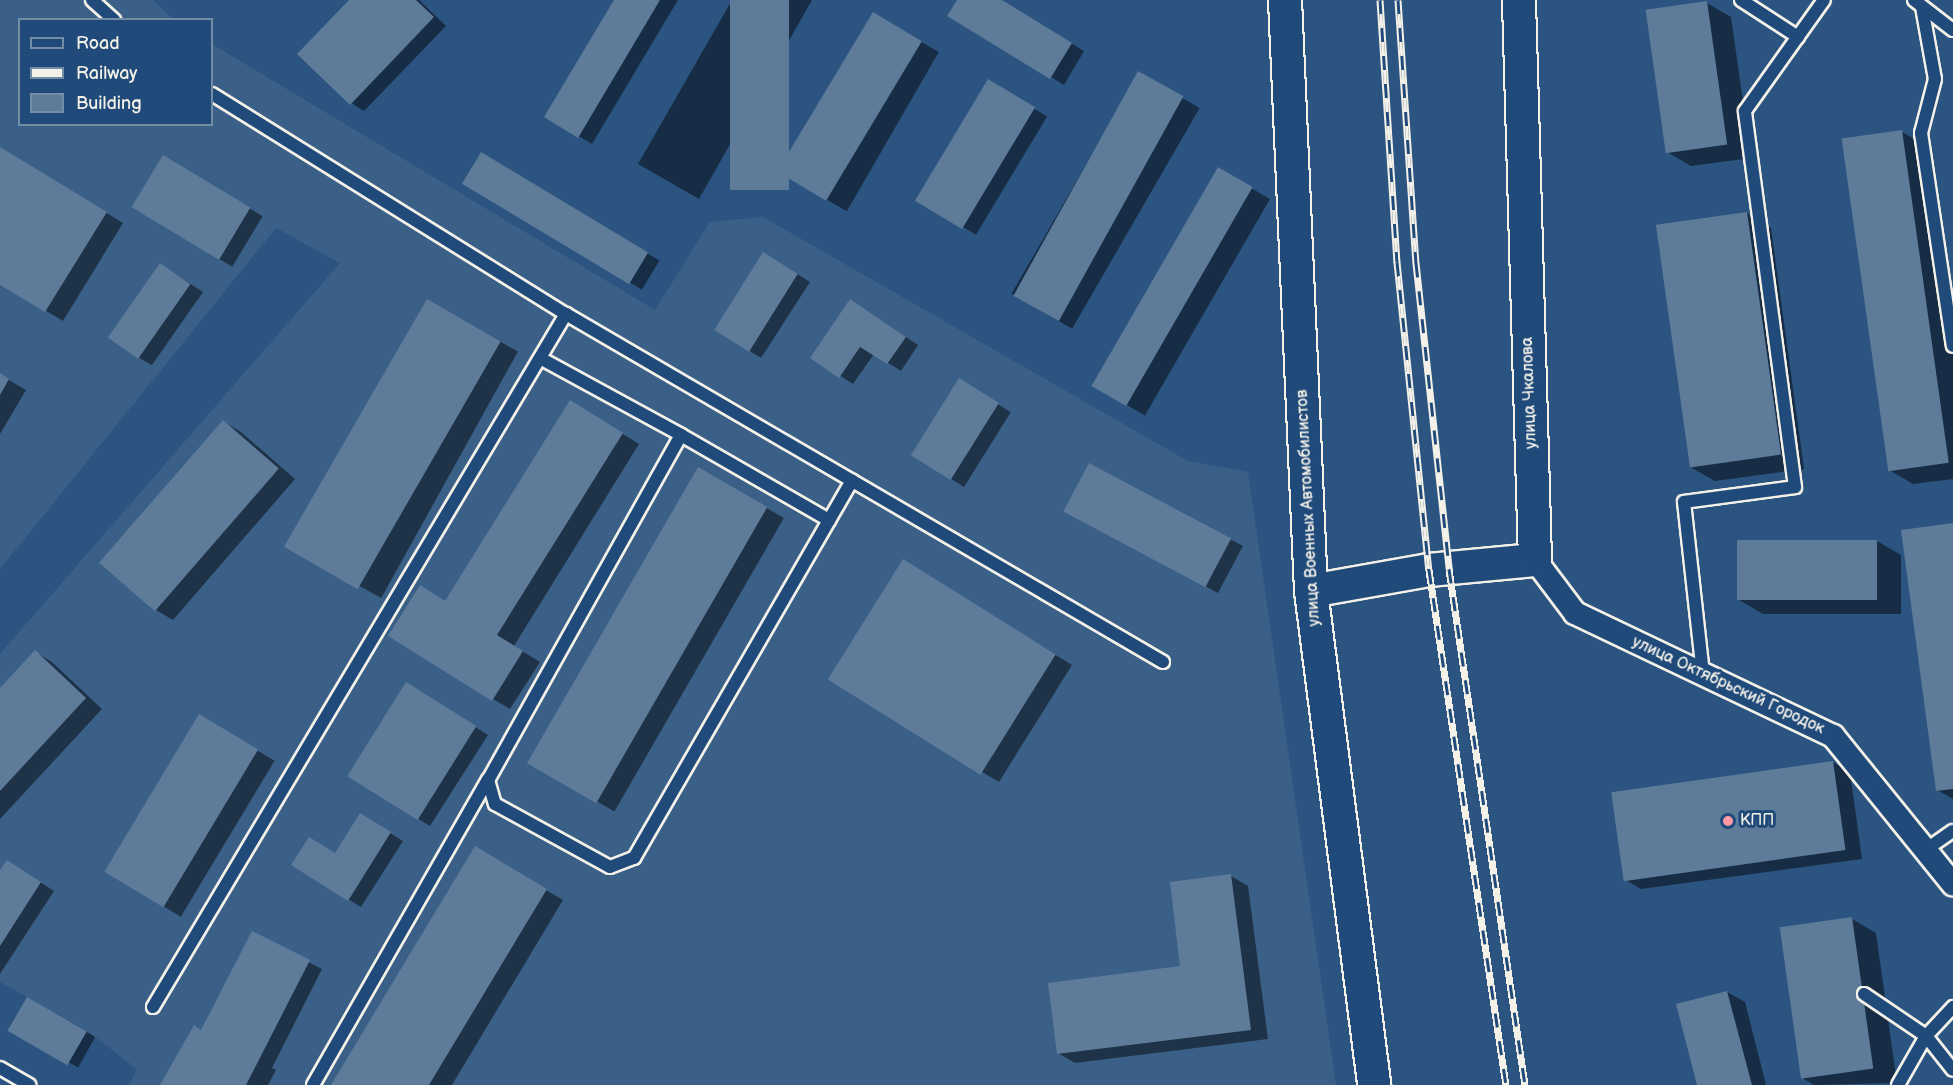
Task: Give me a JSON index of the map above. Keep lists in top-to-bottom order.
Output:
{
  "streets": {
    "street": ["улица Чкалова", "улица Военных Автомобилистов", "улица Октябрьский Городок"]
  },
  "crossings": [
    ["улица Чкалова", "улица Октябрьский Городок"]
  ],
  "places": ["КПП"],
  "legend": ["Road", "Railway", "Building"]
}
